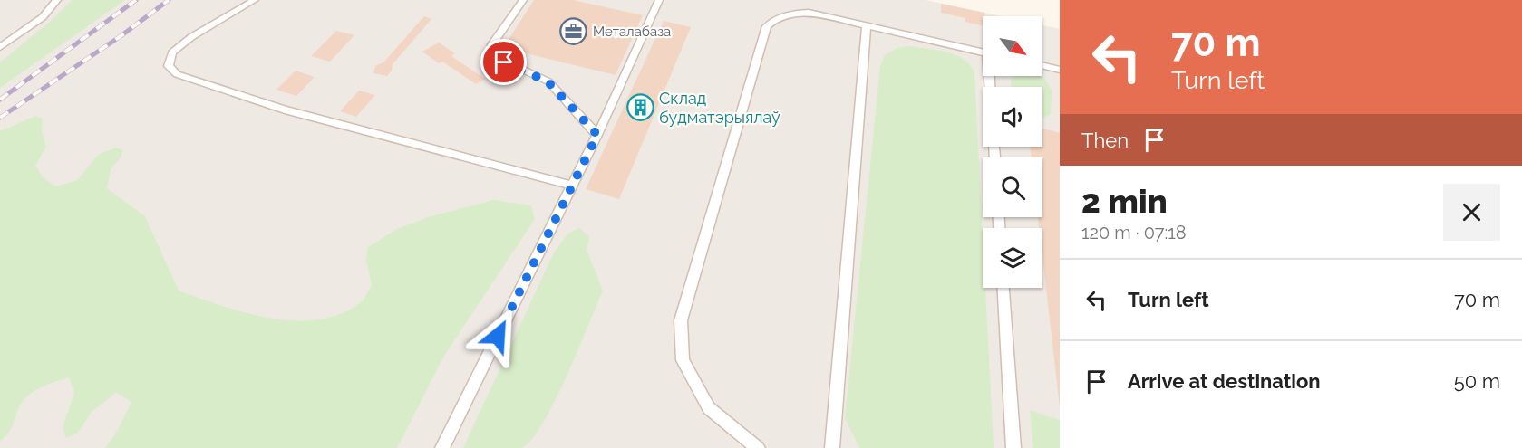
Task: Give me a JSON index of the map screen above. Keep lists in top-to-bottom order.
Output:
{
  "places": {
    "office": ["Металабаза"],
    "building": ["Склад будматэрыялаў"]
  },
  "north": "bottom right",
  "page": {
    "turn": ["70 m", "Turn left"],
    "then": "Then",
    "heading": ["2 min", "120 m · 07:18"],
    "list": [
      {
        "name": "Turn left",
        "value": "70 m"
      },
      {
        "name": "Arrive at destination",
        "value": "50 m"
      }
    ]
  }
}
